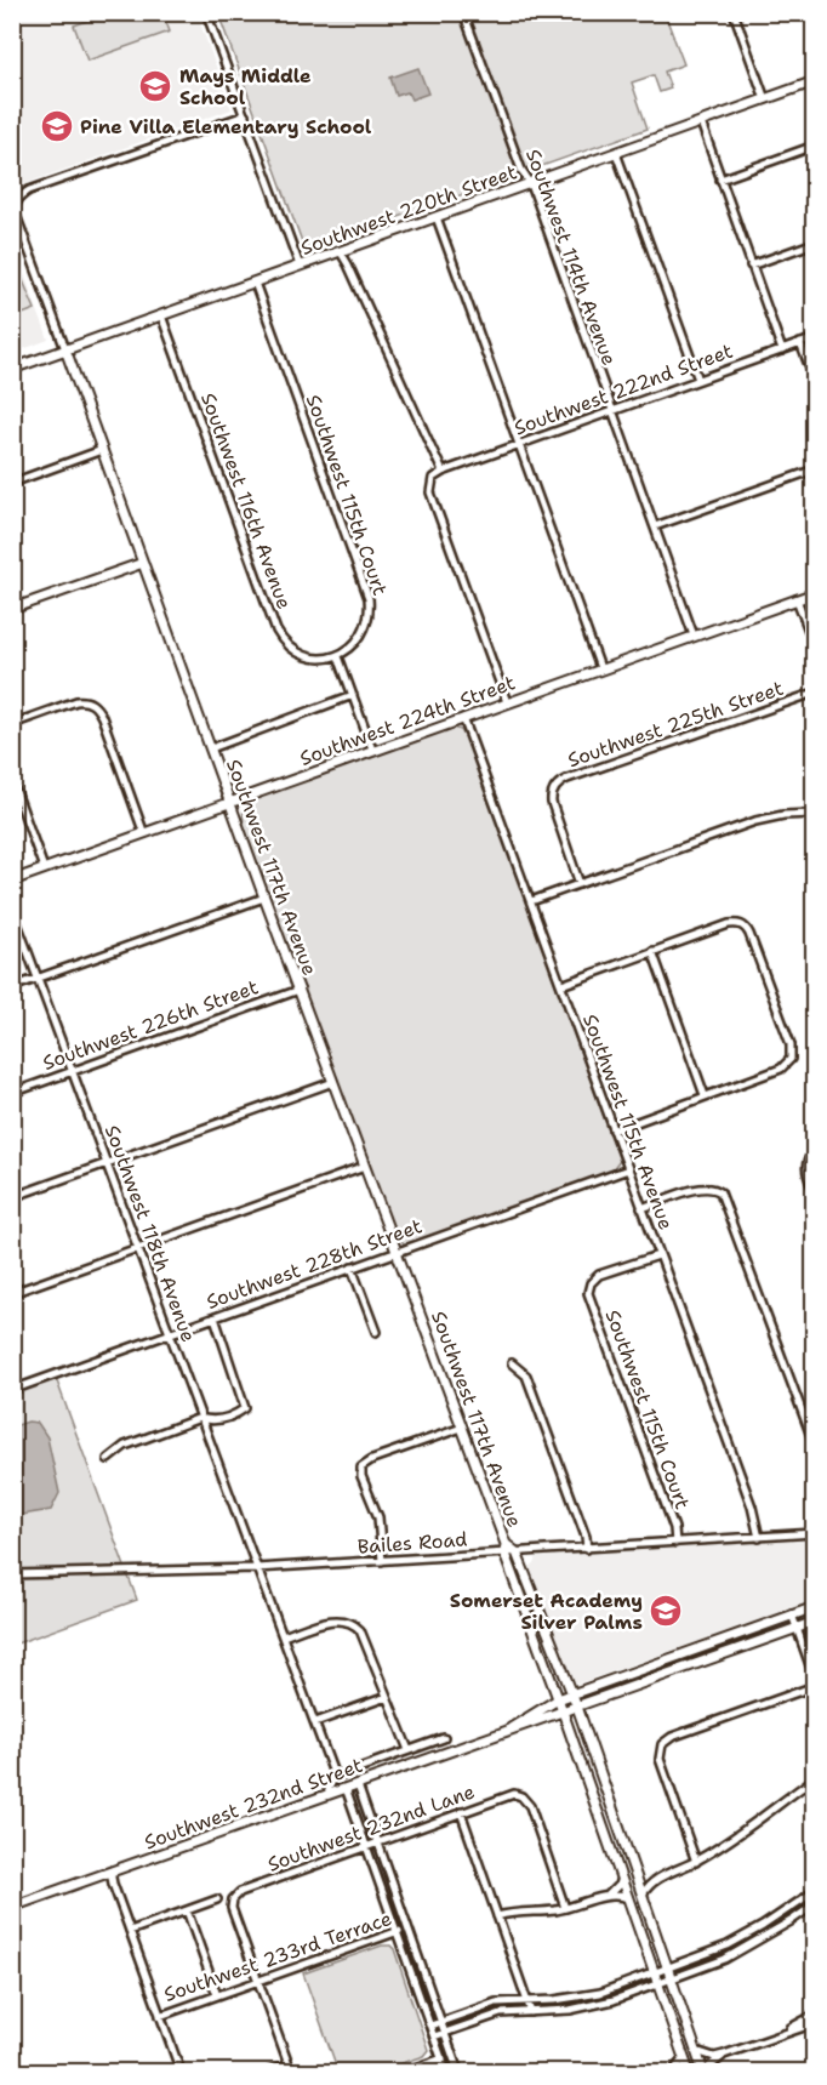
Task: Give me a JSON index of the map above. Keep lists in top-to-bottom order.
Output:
{
  "streets": {
    "street": [
      "Southwest 220th Street",
      "Southwest 114th Avenue",
      "Southwest 222nd Street",
      "Southwest 115th Court",
      "Southwest 116th Avenue",
      "Southwest 224th Street",
      "Southwest 225th Street",
      "Southwest 117th Avenue",
      "Southwest 226th Street",
      "Southwest 115th Avenue",
      "Southwest 118th Avenue",
      "Southwest 228th Street",
      "Bailes Road",
      "Southwest 232nd Street",
      "Southwest 232nd Lane",
      "Southwest 233rd Terrace"
    ]
  },
  "crossings": [
    ["Southwest 220th Street", "Southwest 114th Avenue"],
    ["Southwest 220th Street", "Southwest 115th Court"],
    ["Southwest 220th Street", "Southwest 116th Avenue"],
    ["Southwest 220th Street", "Southwest 117th Avenue"],
    ["Southwest 114th Avenue", "Southwest 222nd Street"],
    ["Southwest 114th Avenue", "Southwest 224th Street"],
    ["Southwest 115th Court", "Southwest 116th Avenue"],
    ["Southwest 115th Court", "Southwest 115th Avenue"],
    ["Southwest 224th Street", "Southwest 117th Avenue"],
    ["Southwest 224th Street", "Southwest 115th Avenue"],
    ["Southwest 117th Avenue", "Southwest 226th Street"],
    ["Southwest 117th Avenue", "Southwest 228th Street"],
    ["Southwest 117th Avenue", "Bailes Road"],
    ["Southwest 117th Avenue", "Southwest 232nd Street"],
    ["Southwest 226th Street", "Southwest 118th Avenue"],
    ["Southwest 115th Avenue", "Southwest 228th Street"],
    ["Southwest 118th Avenue", "Southwest 228th Street"],
    ["Southwest 118th Avenue", "Bailes Road"],
    ["Southwest 232nd Lane", "Southwest 233rd Terrace"]
  ],
  "places": {
    "school or university": ["Mays Middle School", "Pine Villa Elementary School", "Somerset Academy Silver Palms"]
  }
}
